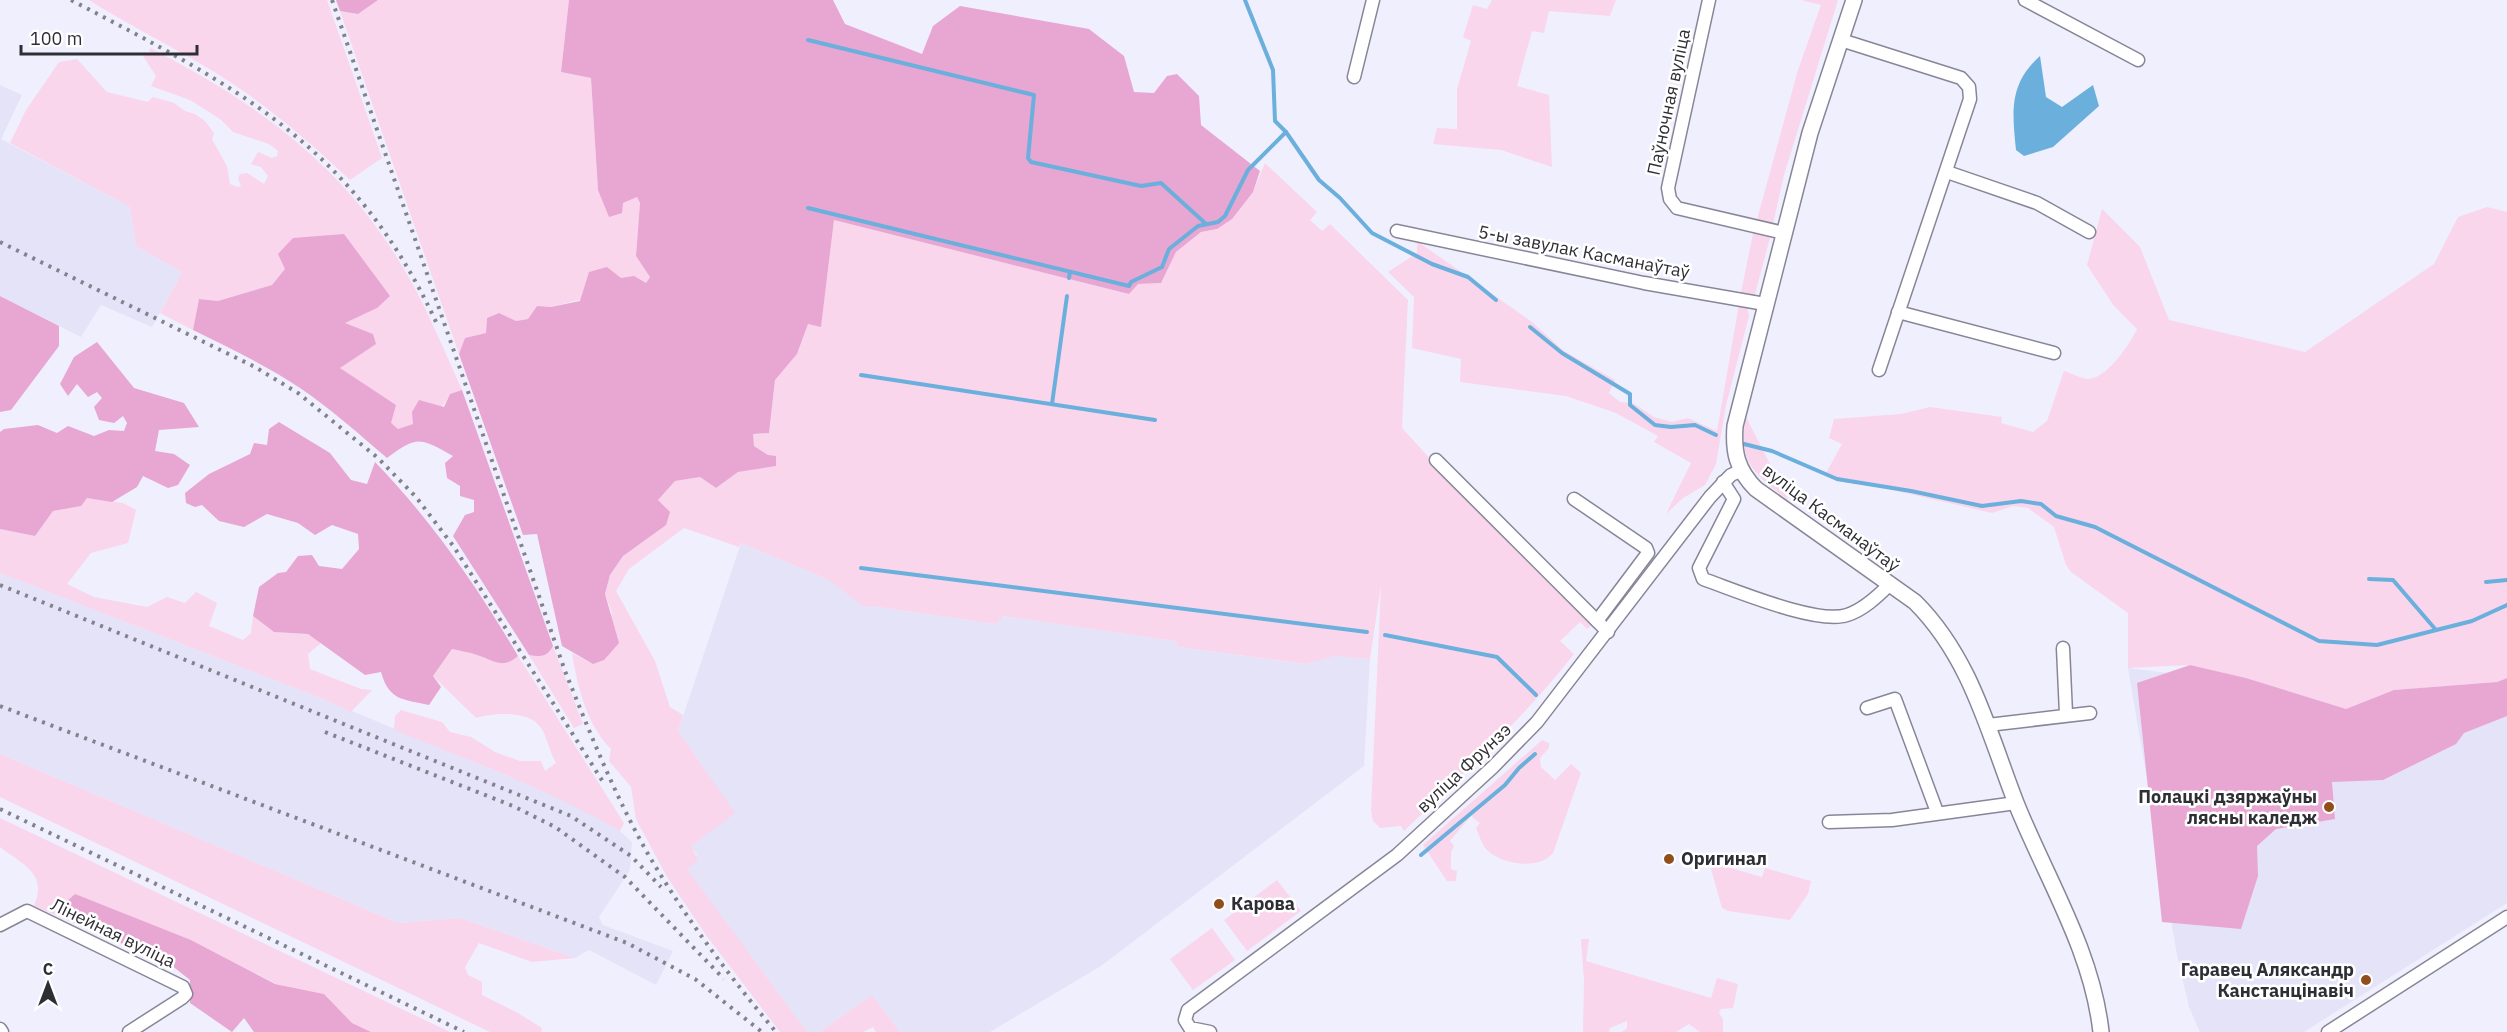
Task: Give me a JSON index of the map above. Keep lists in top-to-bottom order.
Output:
{
  "streets": {
    "main road": ["вуліца Касманаўтаў"],
    "street": [
      "Паўночная вуліца",
      "5-ы завулак Касманаўтаў",
      "вуліца Фрунзэ",
      "Лінейная вуліца"
    ]
  },
  "crossings": [
    ["Паўночная вуліца", "вуліца Касманаўтаў"],
    ["5-ы завулак Касманаўтаў", "вуліца Касманаўтаў"],
    ["вуліца Касманаўтаў", "вуліца Фрунзэ"]
  ],
  "places": [
    "Полацкі дзяржаўны лясны каледж",
    "Оригинал",
    "Карова",
    "Гаравец Аляксандр Канстанцінавіч"
  ],
  "scale_bar": "100 m",
  "north": "top"
}
